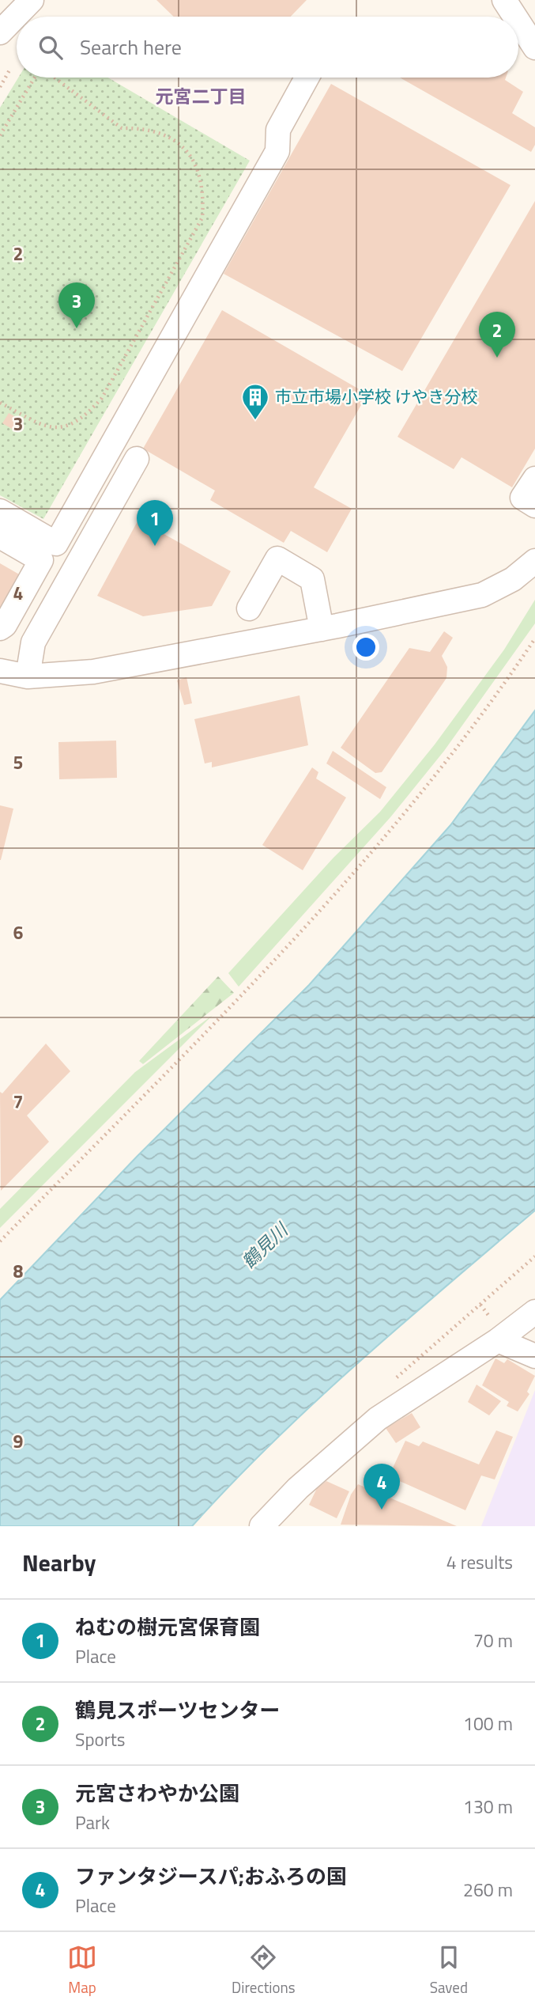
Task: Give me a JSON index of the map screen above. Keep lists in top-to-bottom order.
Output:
{
  "districts": ["元宮二丁目"],
  "water": ["鶴見川"],
  "places": {
    "building": ["市立市場小学校 けやき分校"]
  },
  "page": {
    "search": "Search here",
    "pins": [
      "3",
      "2",
      "1",
      "4"
    ],
    "heading": ["Nearby", "4 results"],
    "list": [
      {
        "mark": "1",
        "name": "ねむの樹元宮保育園",
        "note": "Place",
        "value": "70 m"
      },
      {
        "mark": "2",
        "name": "鶴見スポーツセンター",
        "note": "Sports",
        "value": "100 m"
      },
      {
        "mark": "3",
        "name": "元宮さわやか公園",
        "note": "Park",
        "value": "130 m"
      },
      {
        "mark": "4",
        "name": "ファンタジースパ;おふろの国",
        "note": "Place",
        "value": "260 m"
      }
    ],
    "nav": ["Map", "Directions", "Saved"]
  },
  "grid": {
    "rows": [
      "2",
      "3",
      "4",
      "5",
      "6",
      "7",
      "8",
      "9"
    ]
  }
}
